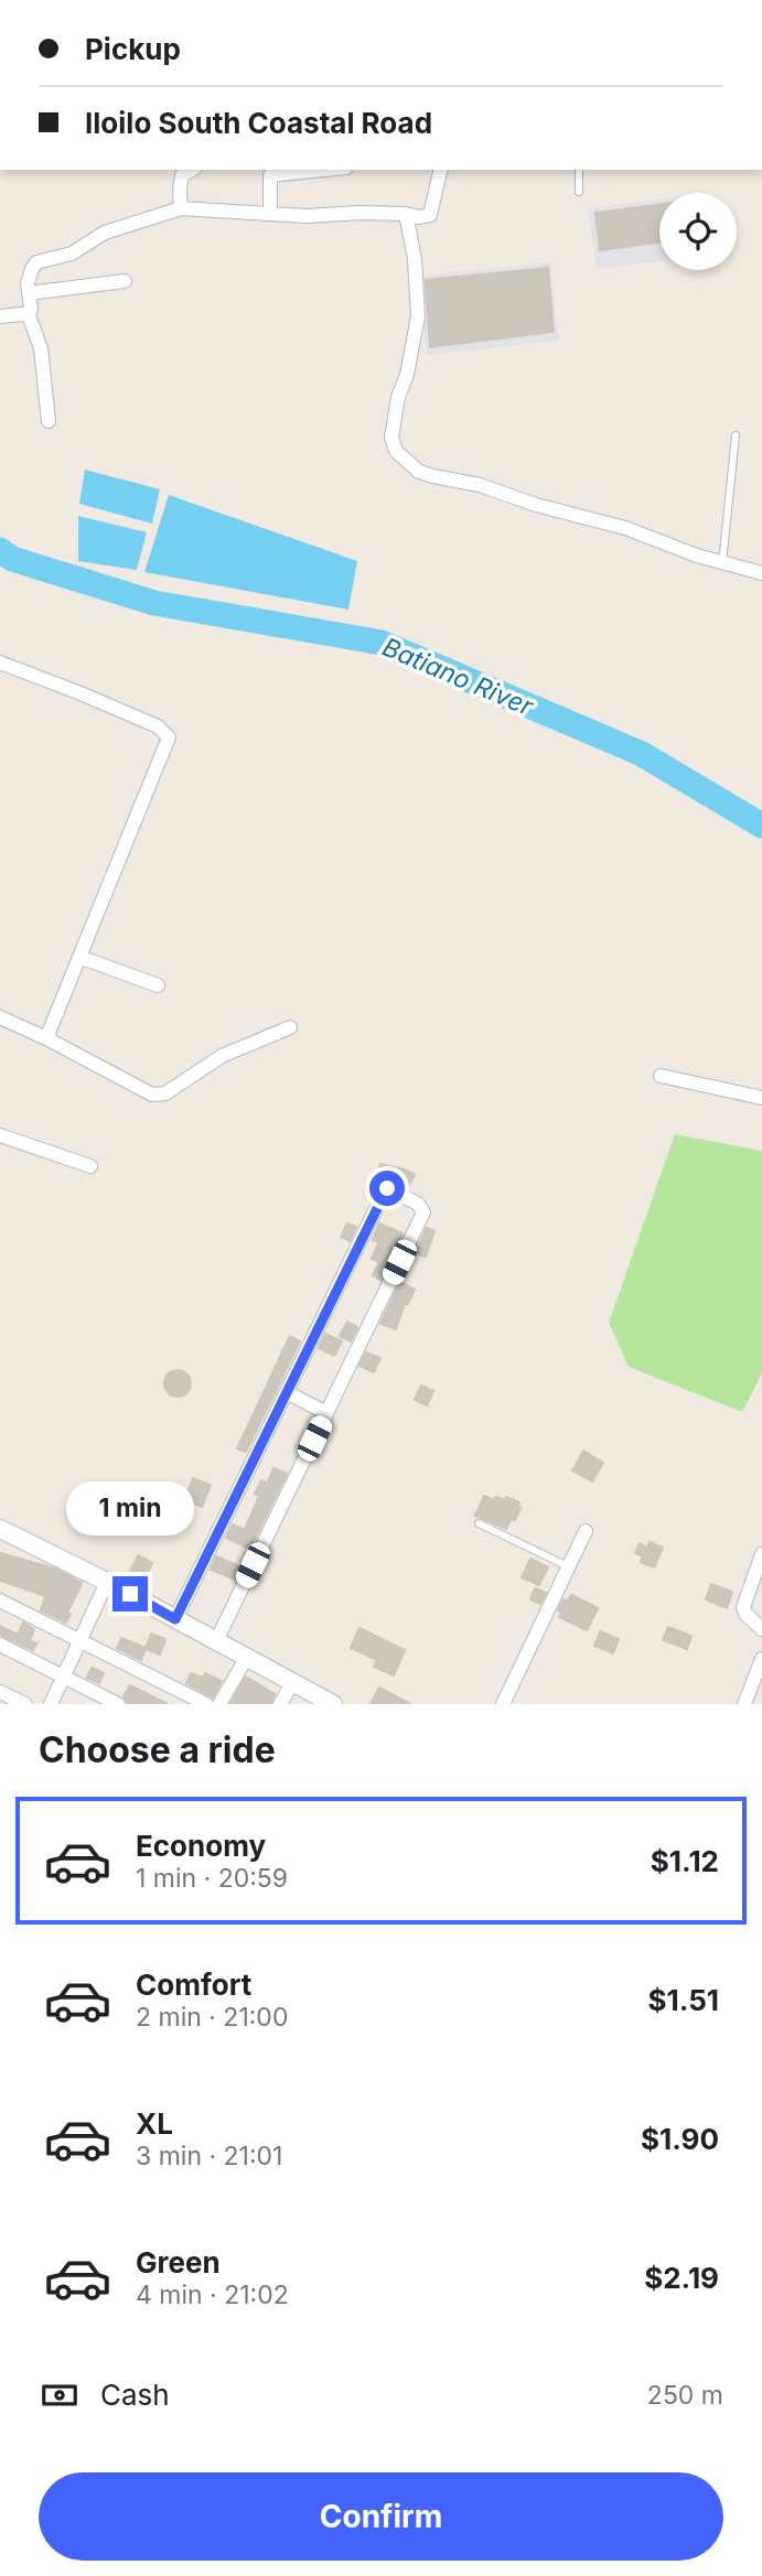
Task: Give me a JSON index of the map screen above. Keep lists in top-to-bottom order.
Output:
{
  "water": ["Batiano River"],
  "page": {
    "banner": ["Pickup", "Iloilo South Coastal Road"],
    "bubble": "1 min",
    "heading": "Choose a ride",
    "list": [
      {
        "name": "Economy",
        "note": "1 min · 20:59",
        "value": "$1.12"
      },
      {
        "name": "Comfort",
        "note": "2 min · 21:00",
        "value": "$1.51"
      },
      {
        "name": "XL",
        "note": "3 min · 21:01",
        "value": "$1.90"
      },
      {
        "name": "Green",
        "note": "4 min · 21:02",
        "value": "$2.19"
      }
    ],
    "pay": ["Cash", "250 m"],
    "buttons": "Confirm"
  }
}
